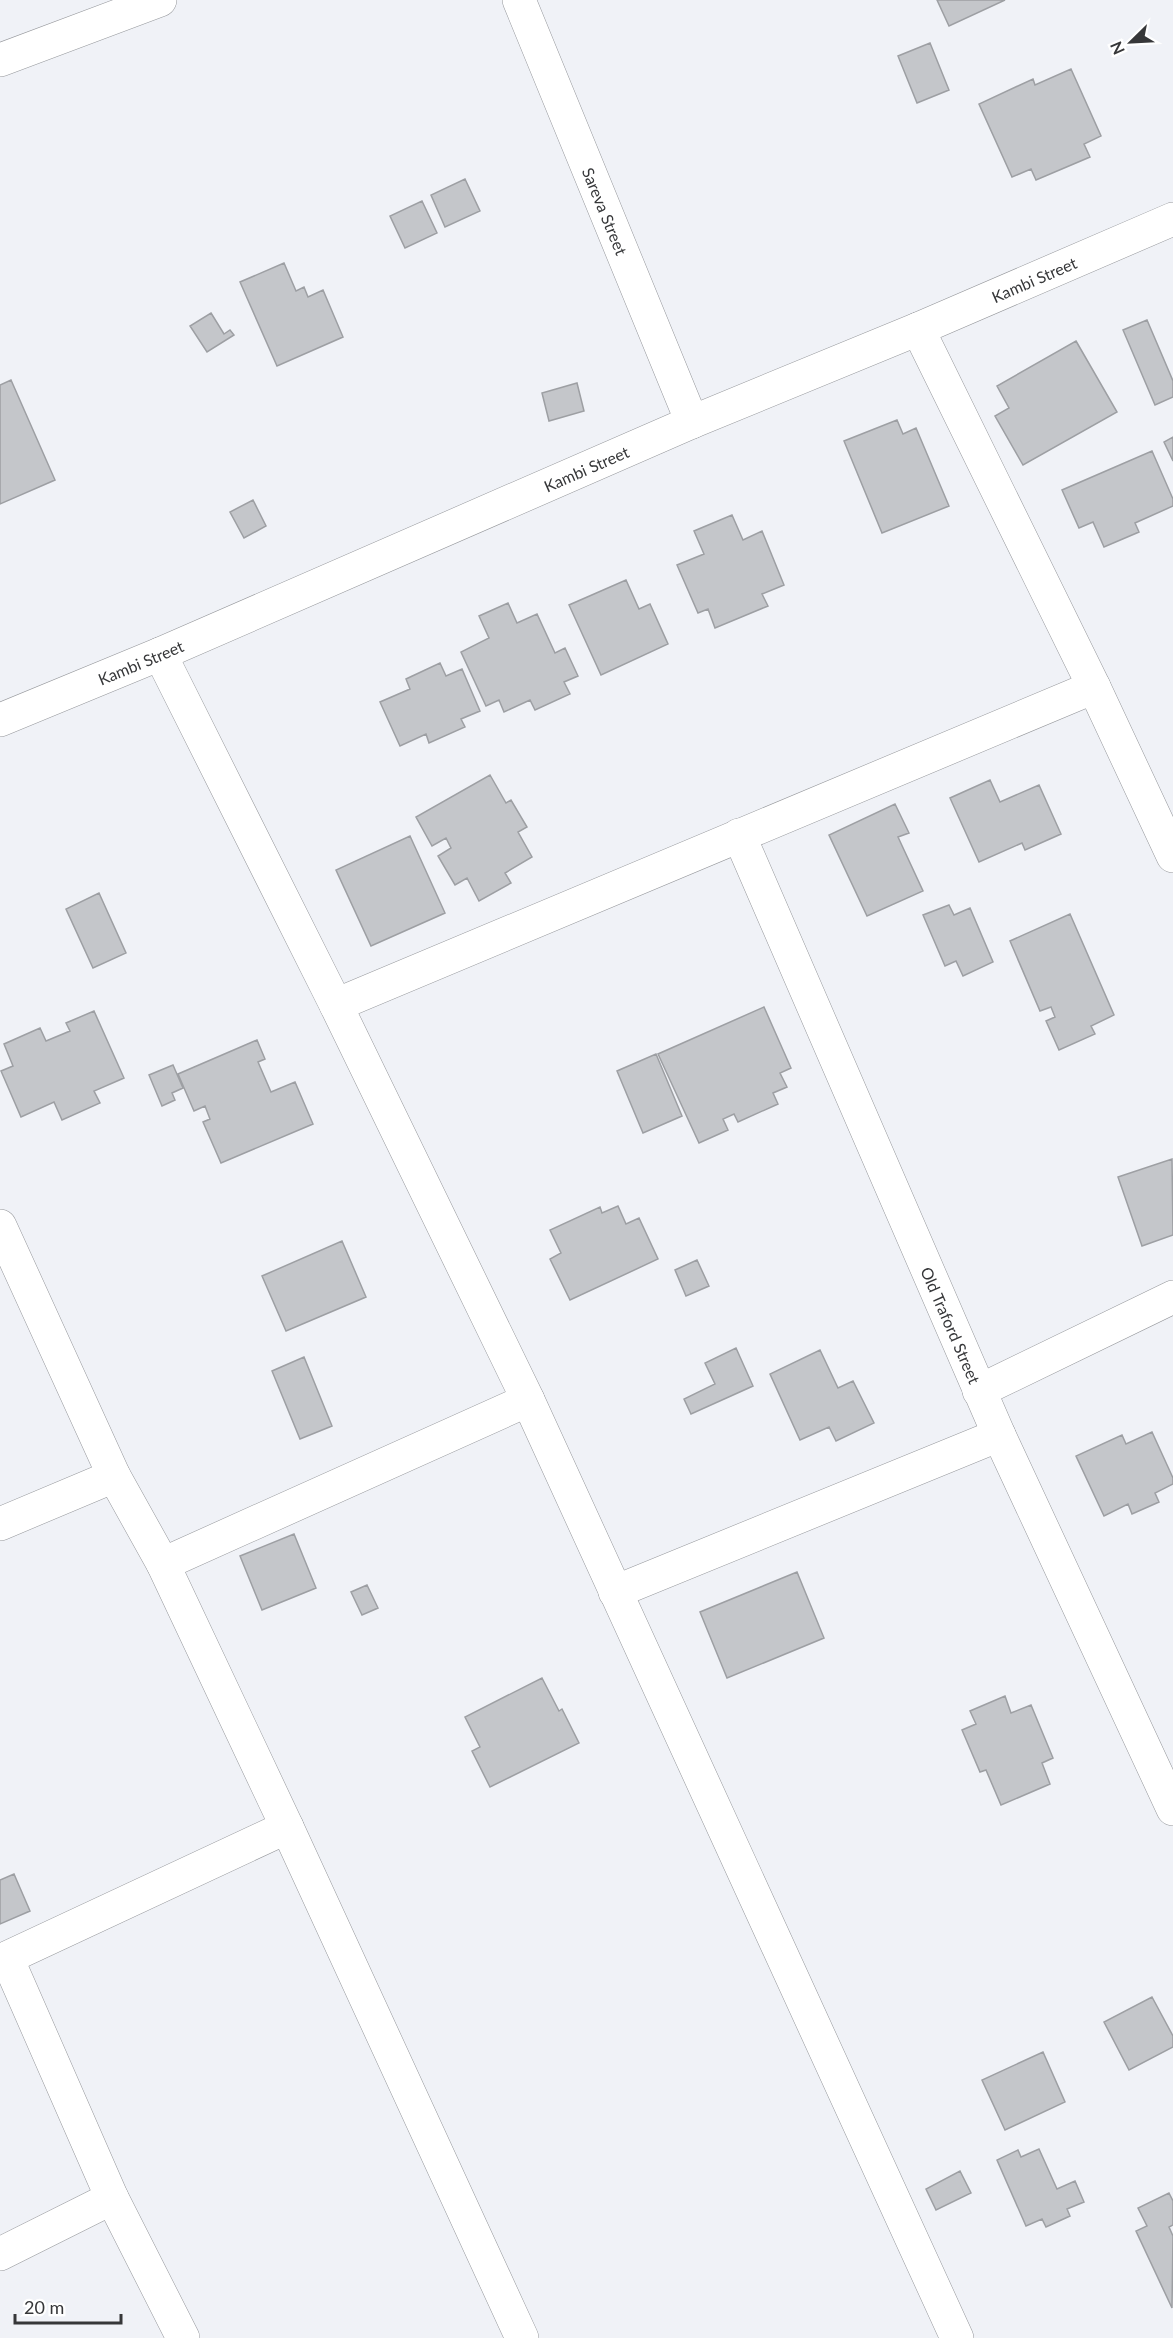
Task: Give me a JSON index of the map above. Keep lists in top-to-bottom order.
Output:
{
  "streets": {
    "street": ["Sareva Street", "Kambi Street", "Old Traford Street"]
  },
  "crossings": [
    ["Sareva Street", "Kambi Street"]
  ],
  "scale_bar": "20 m",
  "north": "bottom left"
}
